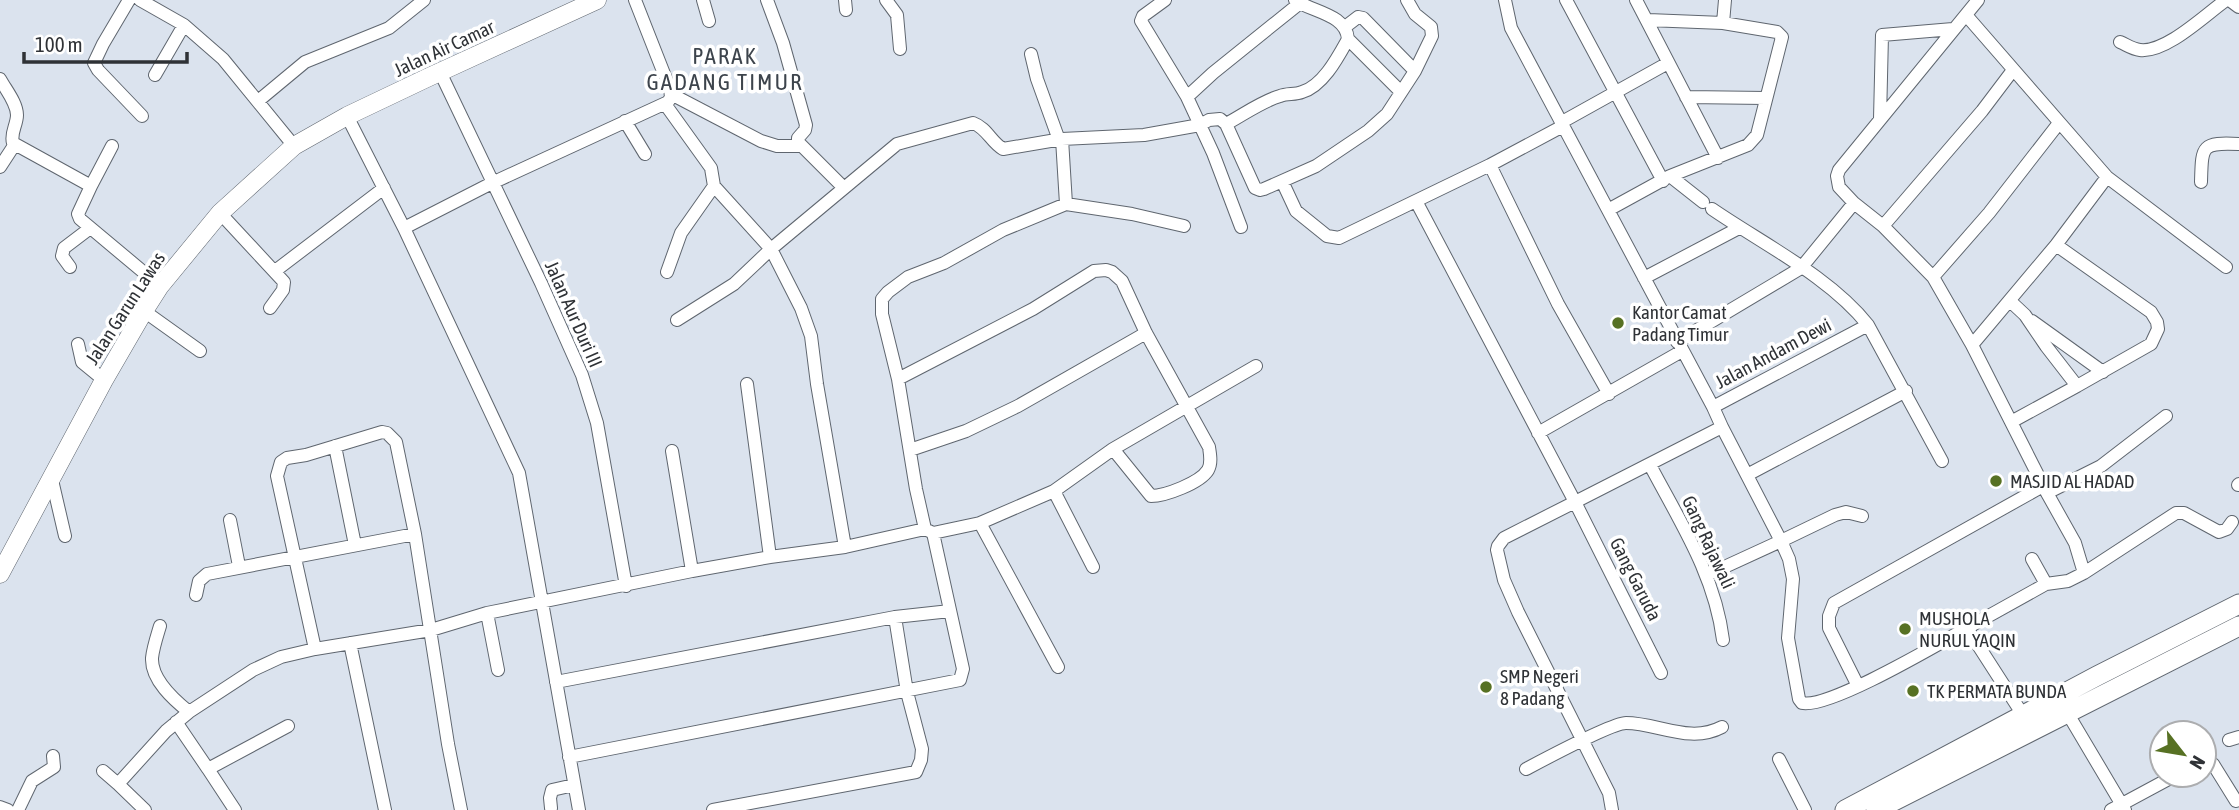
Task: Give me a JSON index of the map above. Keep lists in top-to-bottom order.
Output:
{
  "streets": {
    "main road": ["Jalan Air Camar", "Jalan Garun Lawas"],
    "street": [
      "Jalan Aur Duri III",
      "Jalan Andam Dewi",
      "Gang Rajawali",
      "Gang Garuda"
    ]
  },
  "crossings": [
    ["Jalan Air Camar", "Jalan Garun Lawas"],
    ["Jalan Air Camar", "Jalan Aur Duri III"]
  ],
  "districts": ["PARAK GADANG TIMUR"],
  "places": [
    "Kantor Camat Padang Timur",
    "MASJID AL HADAD",
    "MUSHOLA NURUL YAQIN",
    "SMP Negeri 8 Padang",
    "TK PERMATA BUNDA"
  ],
  "scale_bar": "100 m",
  "north": "bottom right"
}
